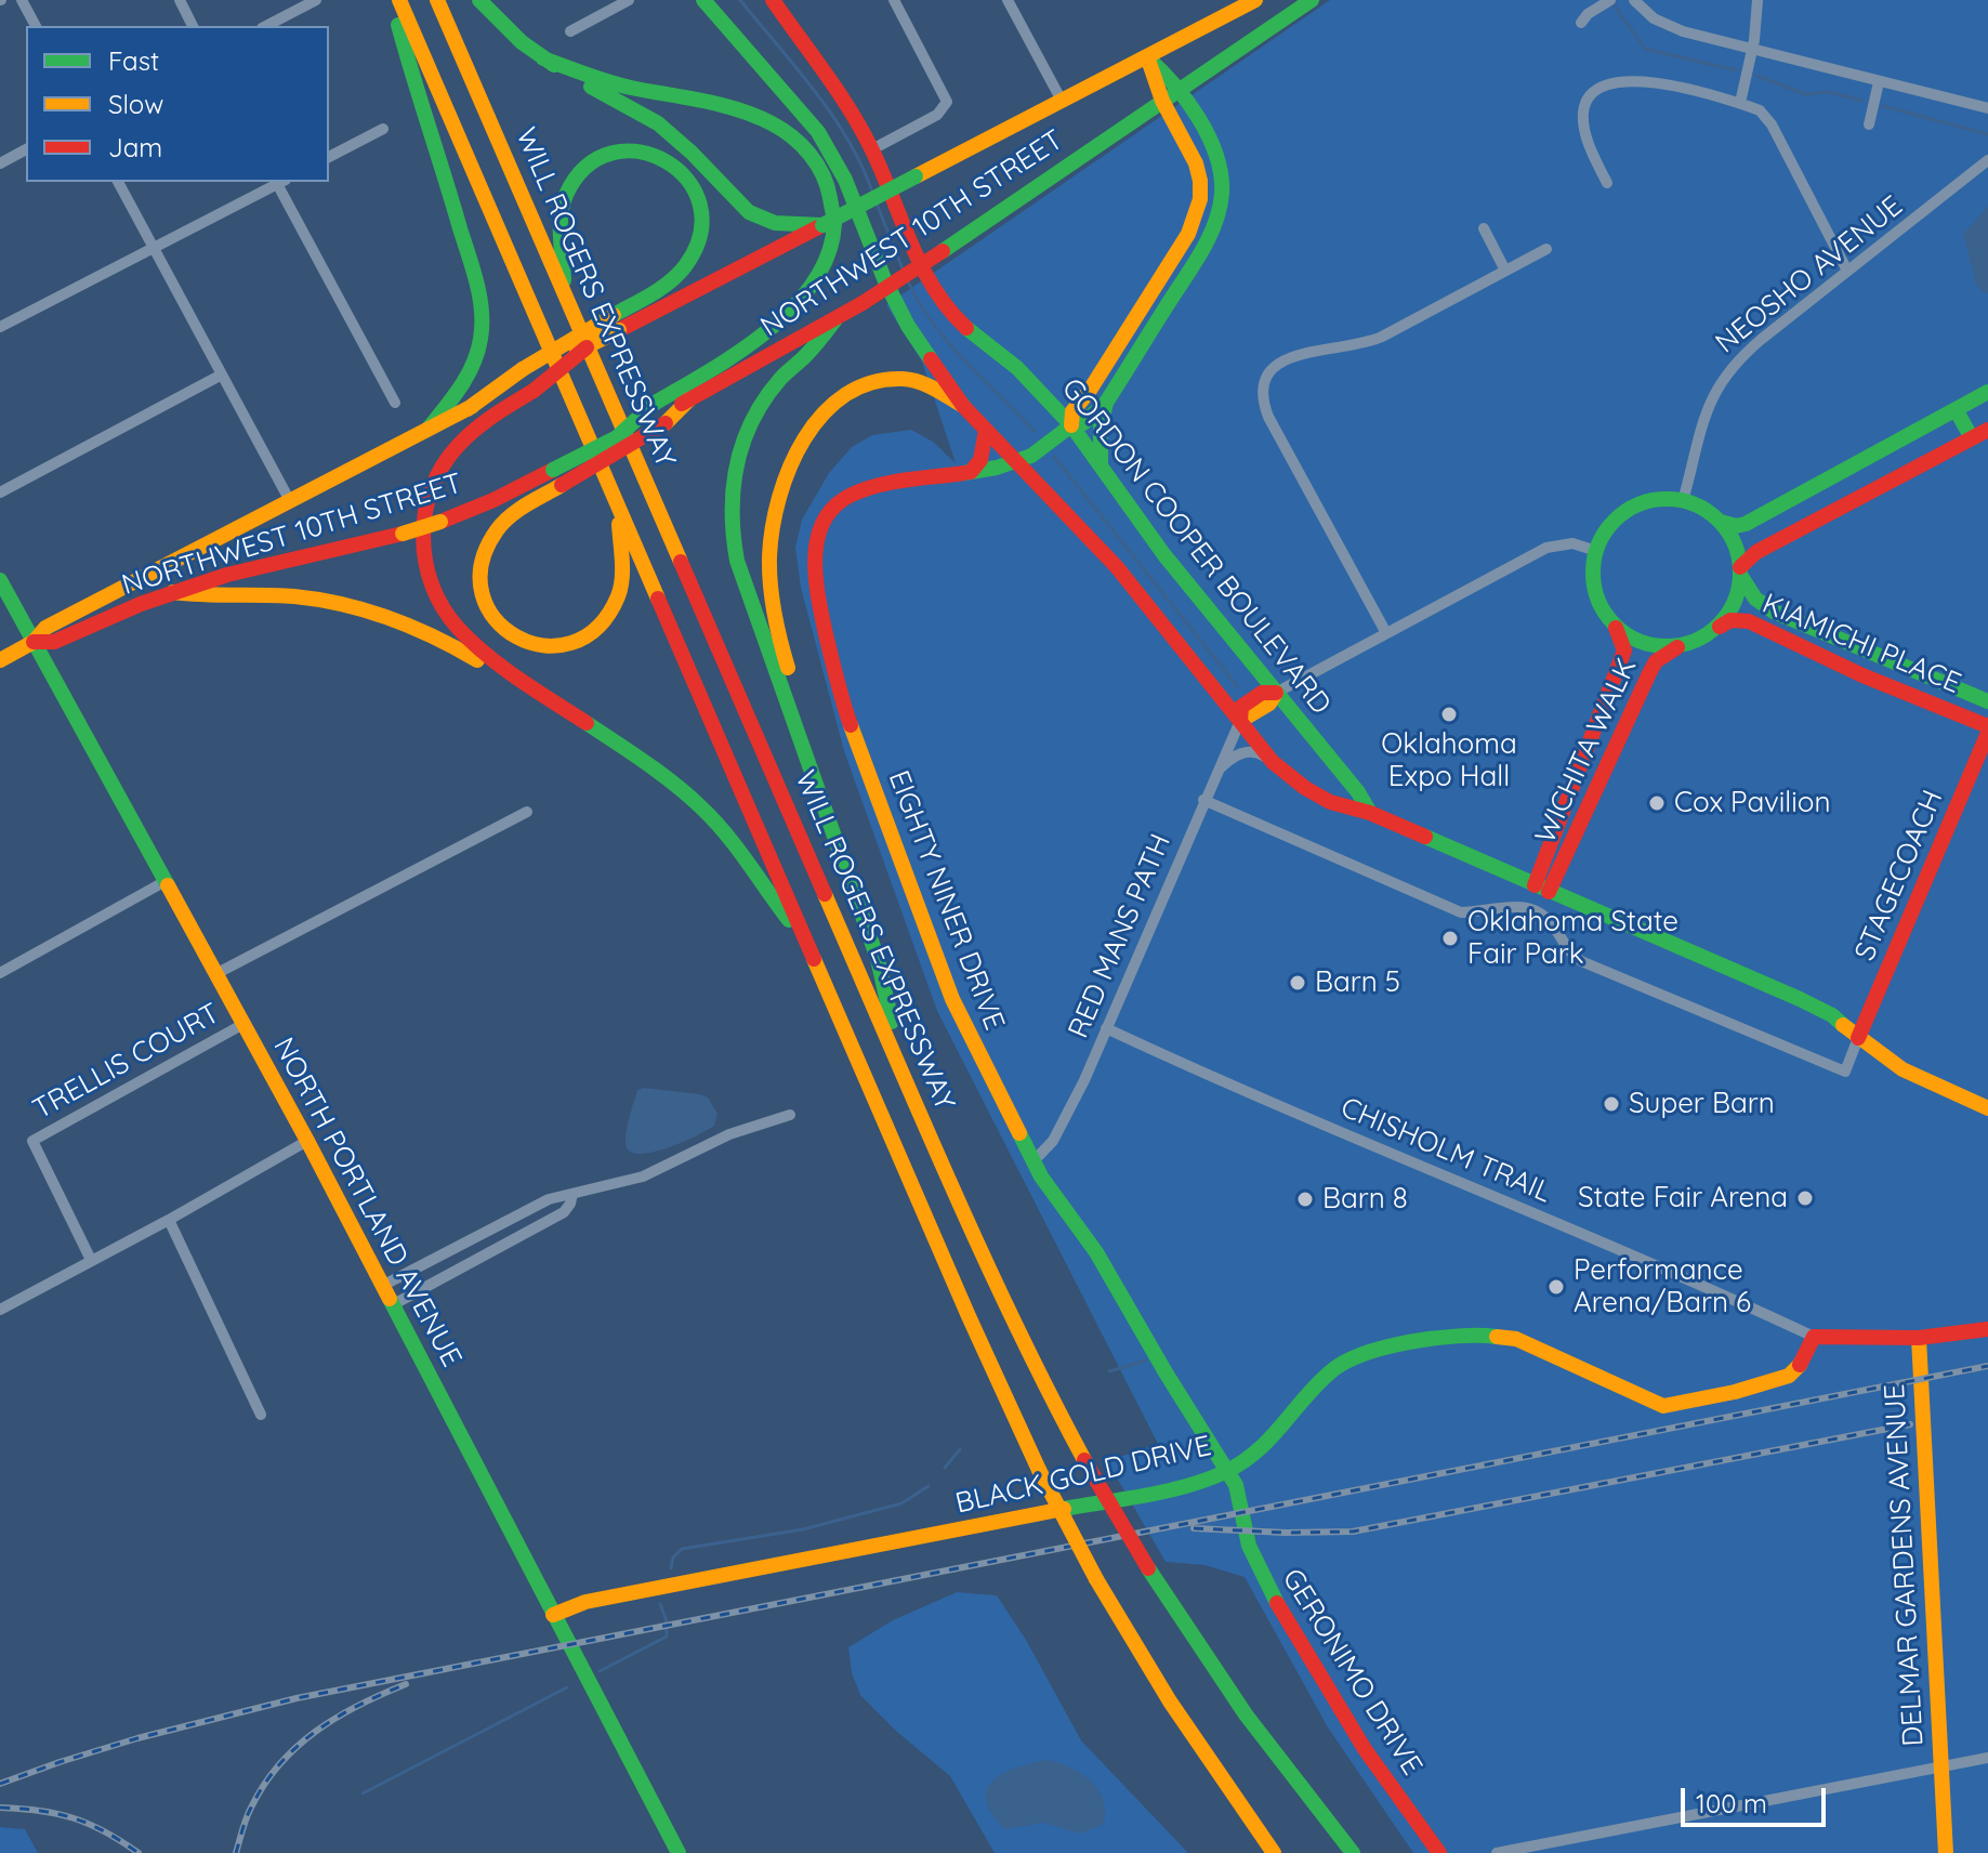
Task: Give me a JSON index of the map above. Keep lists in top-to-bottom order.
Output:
{
  "streets": {
    "main road": [
      "NORTHWEST 10TH STREET",
      "WILL ROGERS EXPRESSWAY",
      "GORDON COOPER BOULEVARD",
      "KIAMICHI PLACE",
      "WICHITA WALK",
      "STAGECOACH",
      "EIGHTY NINER DRIVE",
      "NORTH PORTLAND AVENUE",
      "BLACK GOLD DRIVE",
      "DELMAR GARDENS AVENUE",
      "GERONIMO DRIVE"
    ],
    "street": [
      "NEOSHO AVENUE",
      "RED MANS PATH",
      "TRELLIS COURT",
      "CHISHOLM TRAIL"
    ]
  },
  "crossings": [
    ["NORTHWEST 10TH STREET", "EIGHTY NINER DRIVE"],
    ["NORTHWEST 10TH STREET", "NORTH PORTLAND AVENUE"],
    ["NEOSHO AVENUE", "KIAMICHI PLACE"],
    ["NEOSHO AVENUE", "WICHITA WALK"],
    ["GORDON COOPER BOULEVARD", "EIGHTY NINER DRIVE"],
    ["KIAMICHI PLACE", "WICHITA WALK"],
    ["EIGHTY NINER DRIVE", "RED MANS PATH"],
    ["EIGHTY NINER DRIVE", "BLACK GOLD DRIVE"],
    ["EIGHTY NINER DRIVE", "GERONIMO DRIVE"],
    ["RED MANS PATH", "CHISHOLM TRAIL"],
    ["TRELLIS COURT", "NORTH PORTLAND AVENUE"],
    ["CHISHOLM TRAIL", "BLACK GOLD DRIVE"],
    ["NORTH PORTLAND AVENUE", "BLACK GOLD DRIVE"]
  ],
  "places": [
    "Oklahoma Expo Hall",
    "Cox Pavilion",
    "Oklahoma State Fair Park",
    "Barn 5",
    "Super Barn",
    "State Fair Arena",
    "Barn 8",
    "Performance Arena/Barn 6"
  ],
  "legend": ["Fast", "Slow", "Jam"],
  "scale_bar": "100 m"
}
